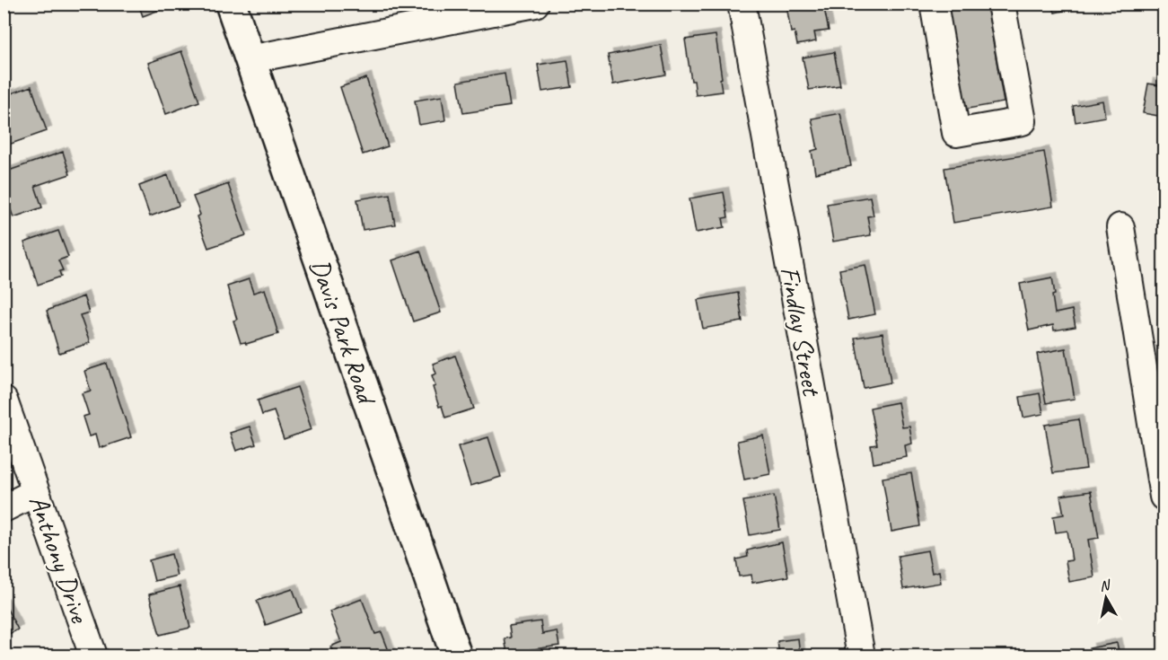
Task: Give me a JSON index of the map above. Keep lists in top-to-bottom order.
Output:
{
  "streets": {
    "main road": ["Davis Park Road"],
    "street": ["Findlay Street", "Anthony Drive"]
  },
  "north": "top"
}
